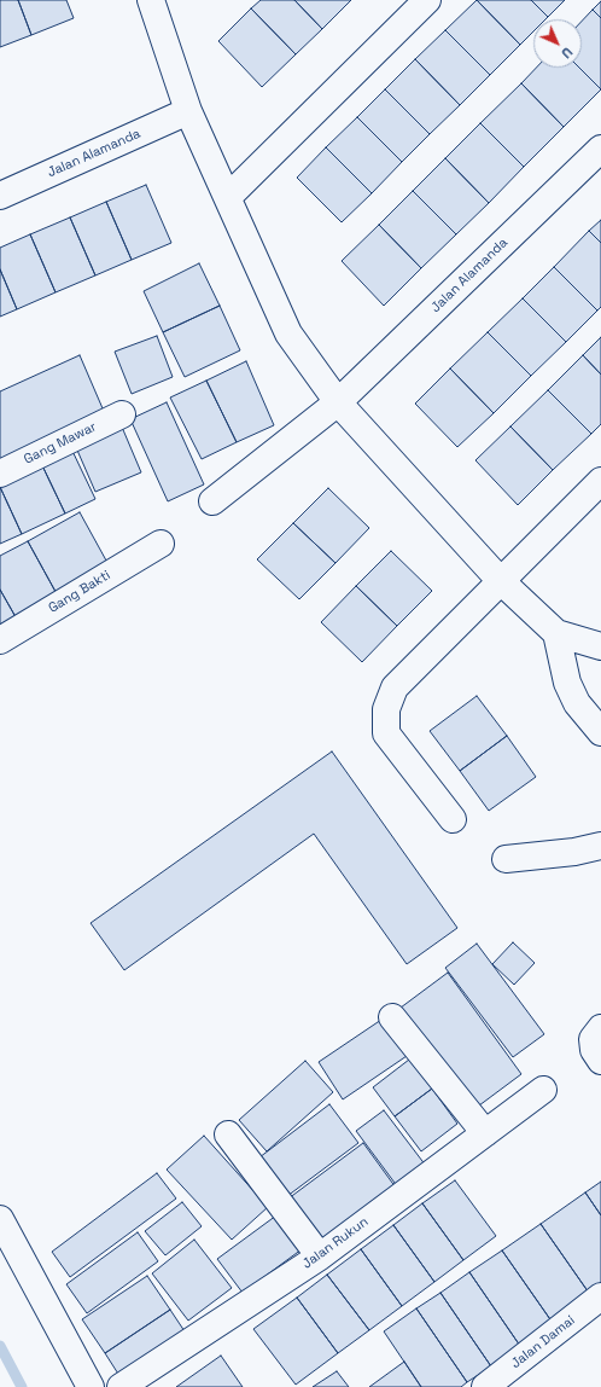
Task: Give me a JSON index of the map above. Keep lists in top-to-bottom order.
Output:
{
  "streets": {
    "street": [
      "Jalan Alamanda",
      "Gang Mawar",
      "Gang Bakti",
      "Jalan Rukun",
      "Jalan Damai"
    ]
  },
  "north": "bottom right"
}
